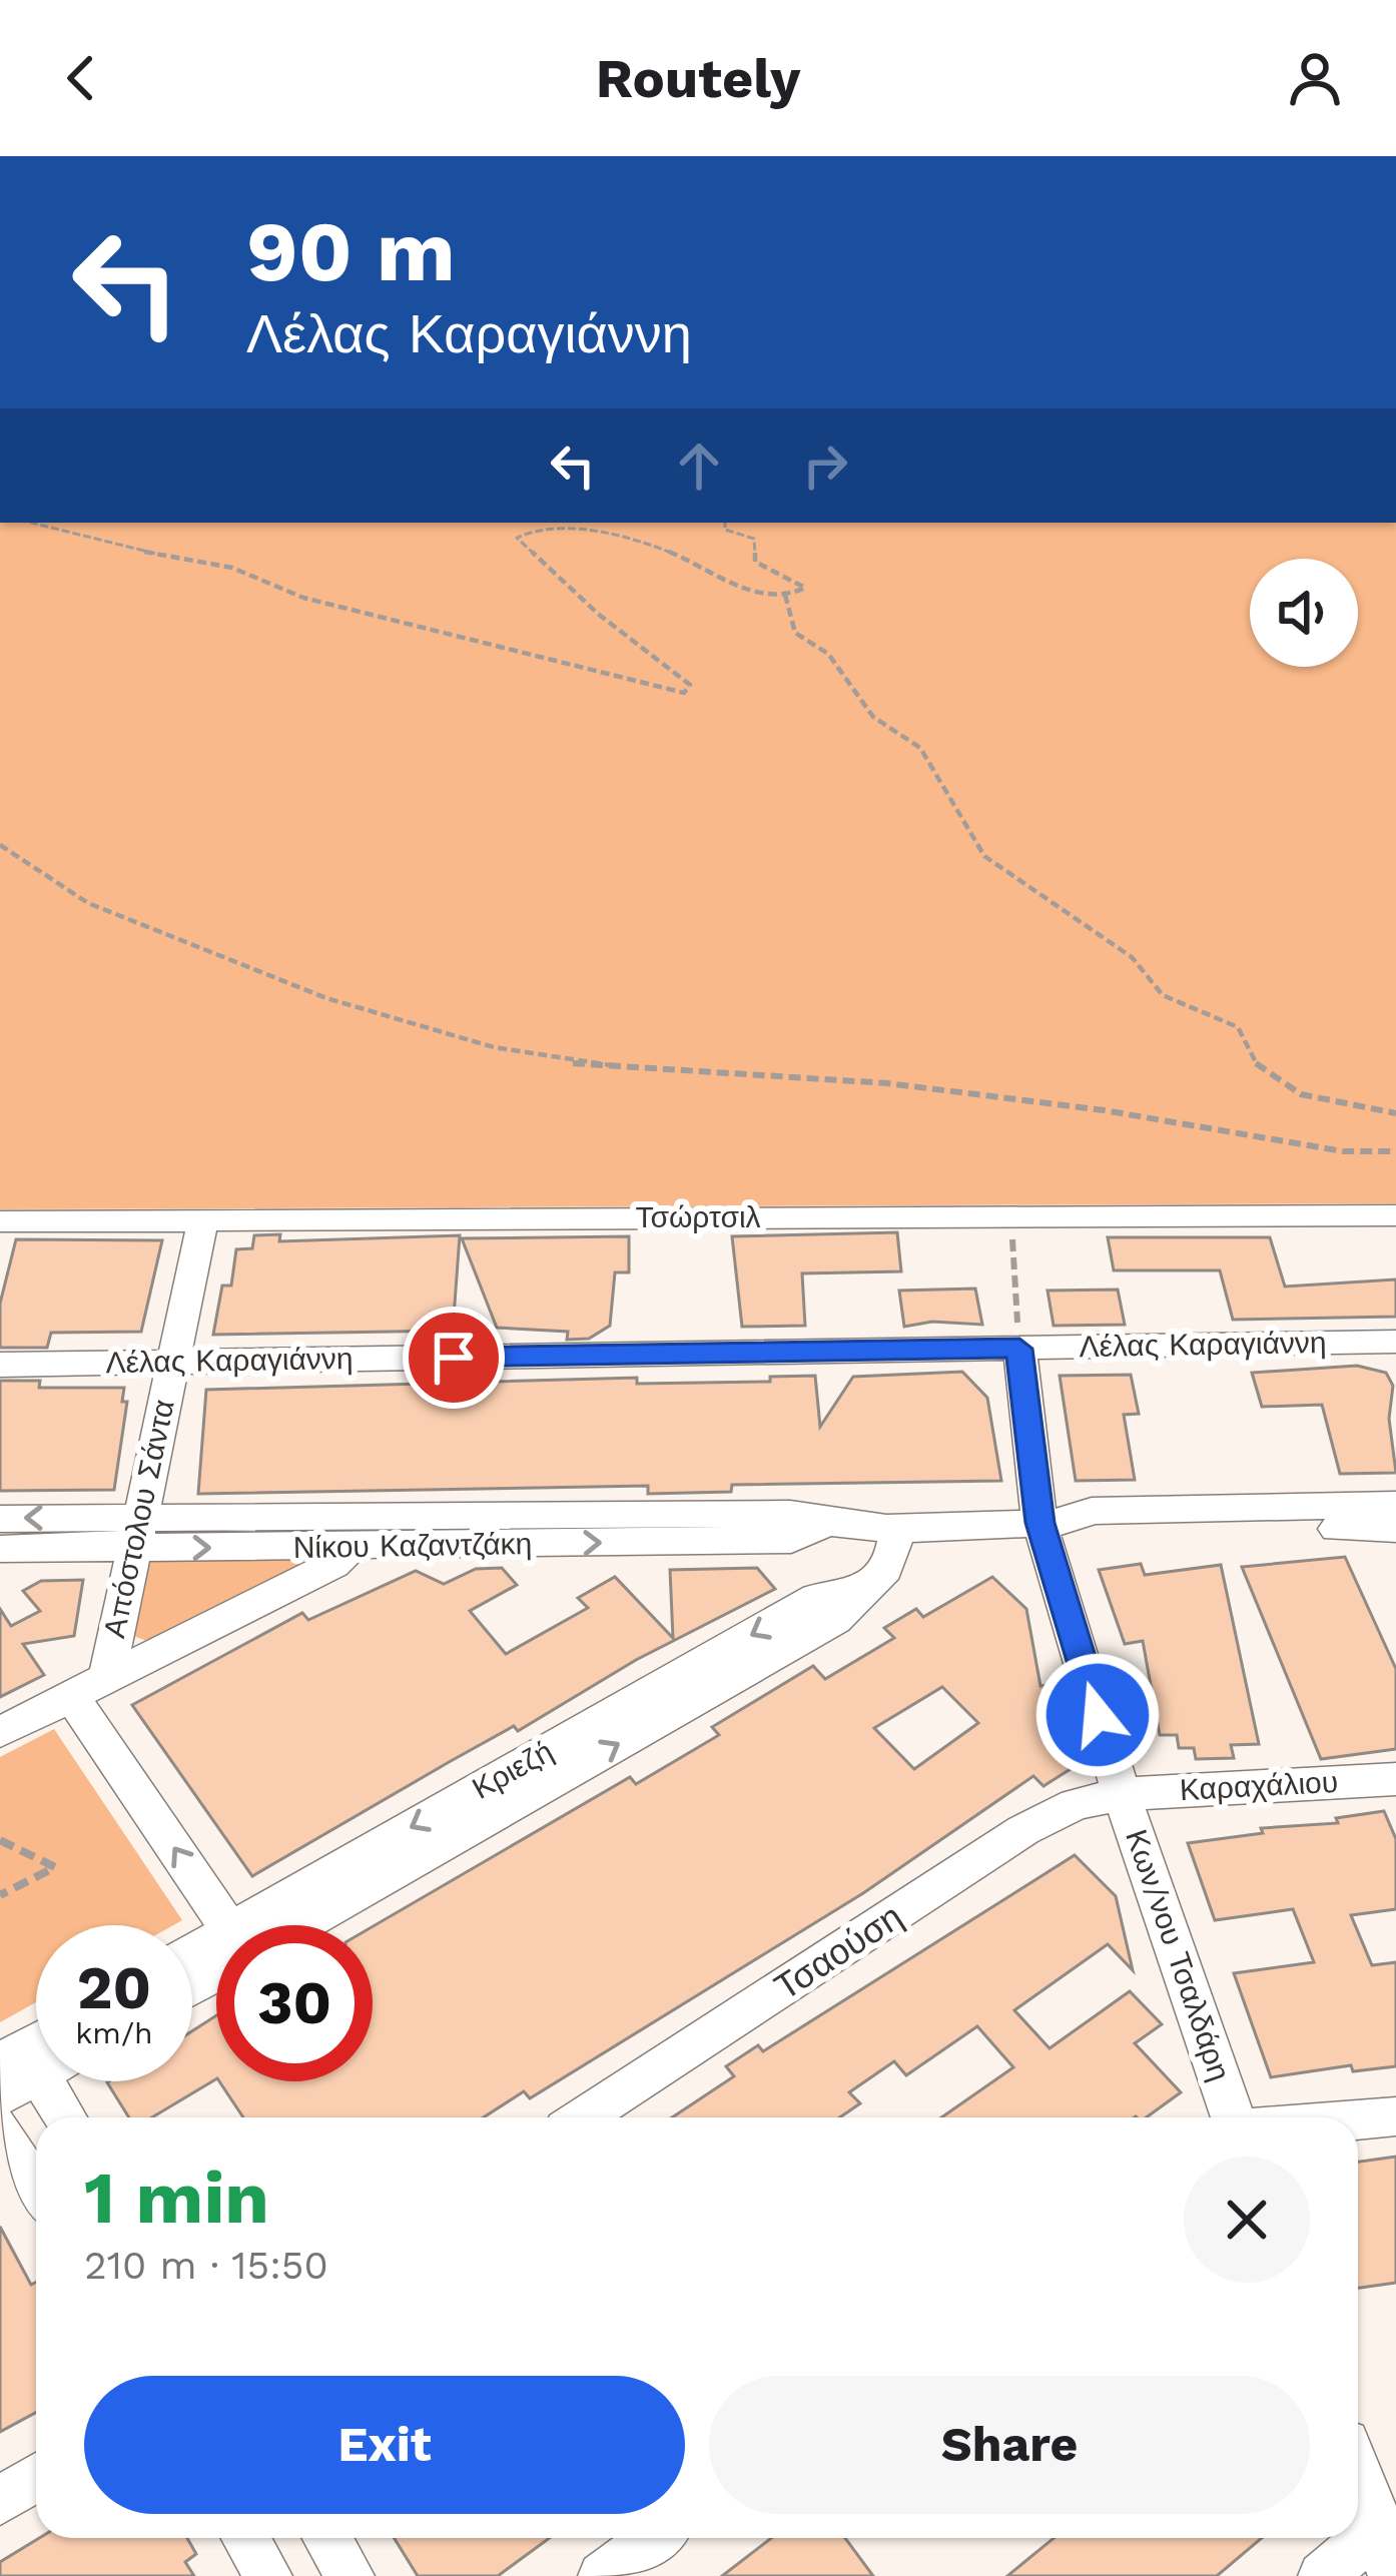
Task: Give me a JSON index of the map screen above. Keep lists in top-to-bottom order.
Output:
{
  "streets": {
    "street": [
      "Τσώρτσιλ",
      "Λέλας Καραγιάννη",
      "Απόστολου Σάντα",
      "Νίκου Καζαντζάκη",
      "Κριεζή",
      "Καραχάλιου",
      "Τσαούση",
      "Κων/νου Τσαλδάρη"
    ]
  },
  "crossings": [
    ["Τσώρτσιλ", "Απόστολου Σάντα"],
    ["Λέλας Καραγιάννη", "Απόστολου Σάντα"],
    ["Λέλας Καραγιάννη", "Κων/νου Τσαλδάρη"],
    ["Απόστολου Σάντα", "Νίκου Καζαντζάκη"],
    ["Νίκου Καζαντζάκη", "Κριεζή"],
    ["Νίκου Καζαντζάκη", "Κων/νου Τσαλδάρη"],
    ["Καραχάλιου", "Τσαούση"],
    ["Καραχάλιου", "Κων/νου Τσαλδάρη"],
    ["Τσαούση", "Κων/νου Τσαλδάρη"]
  ],
  "page": {
    "header": "Routely",
    "turn": ["90 m", "Λέλας Καραγιάννη"],
    "speed": "20 km/h",
    "limit": "30",
    "heading": ["1 min", "210 m · 15:50"],
    "buttons": ["Exit", "Share"]
  }
}
